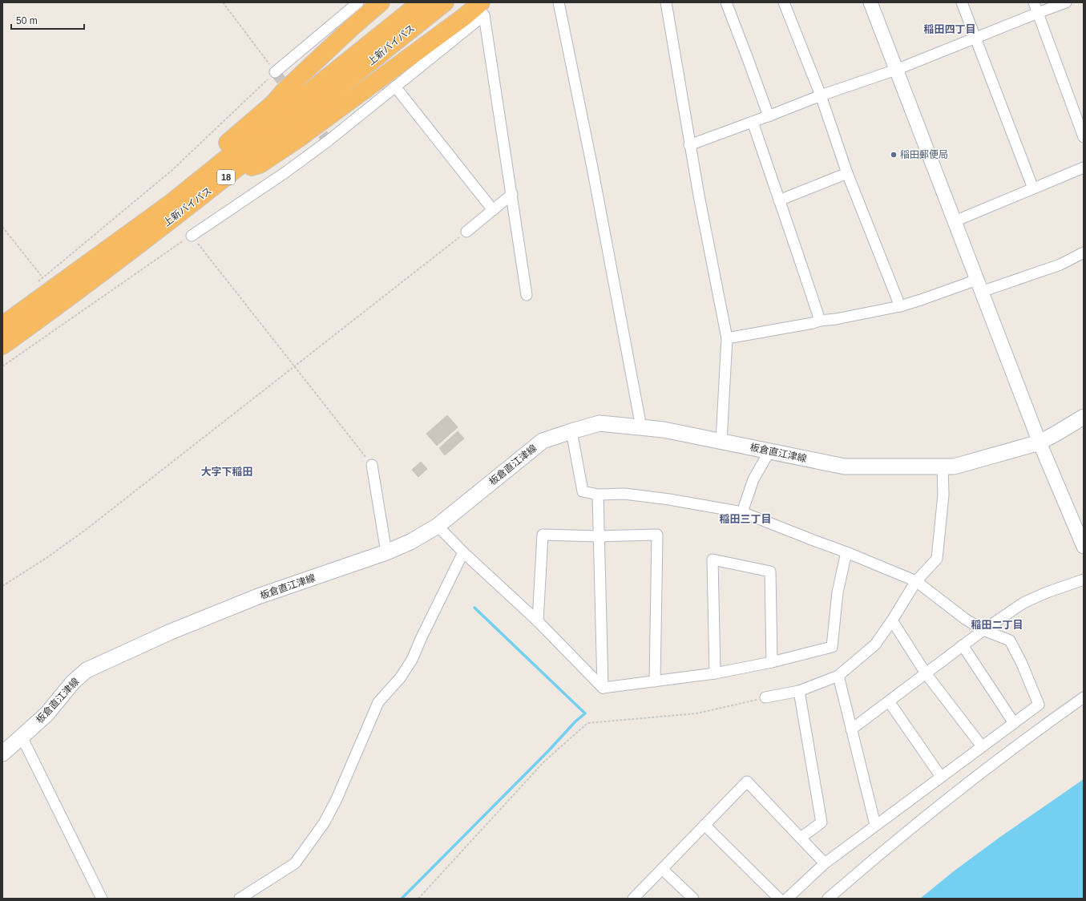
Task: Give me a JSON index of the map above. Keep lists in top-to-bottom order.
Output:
{
  "streets": {
    "highway": ["上新バイパス", "18"],
    "main road": ["板倉直江津線"]
  },
  "crossings": [
    ["上新バイパス", "18"]
  ],
  "districts": [
    "稲田四丁目",
    "大字下稲田",
    "稲田三丁目",
    "稲田二丁目"
  ],
  "places": ["稲田郵便局"],
  "scale_bar": "50 m"
}
